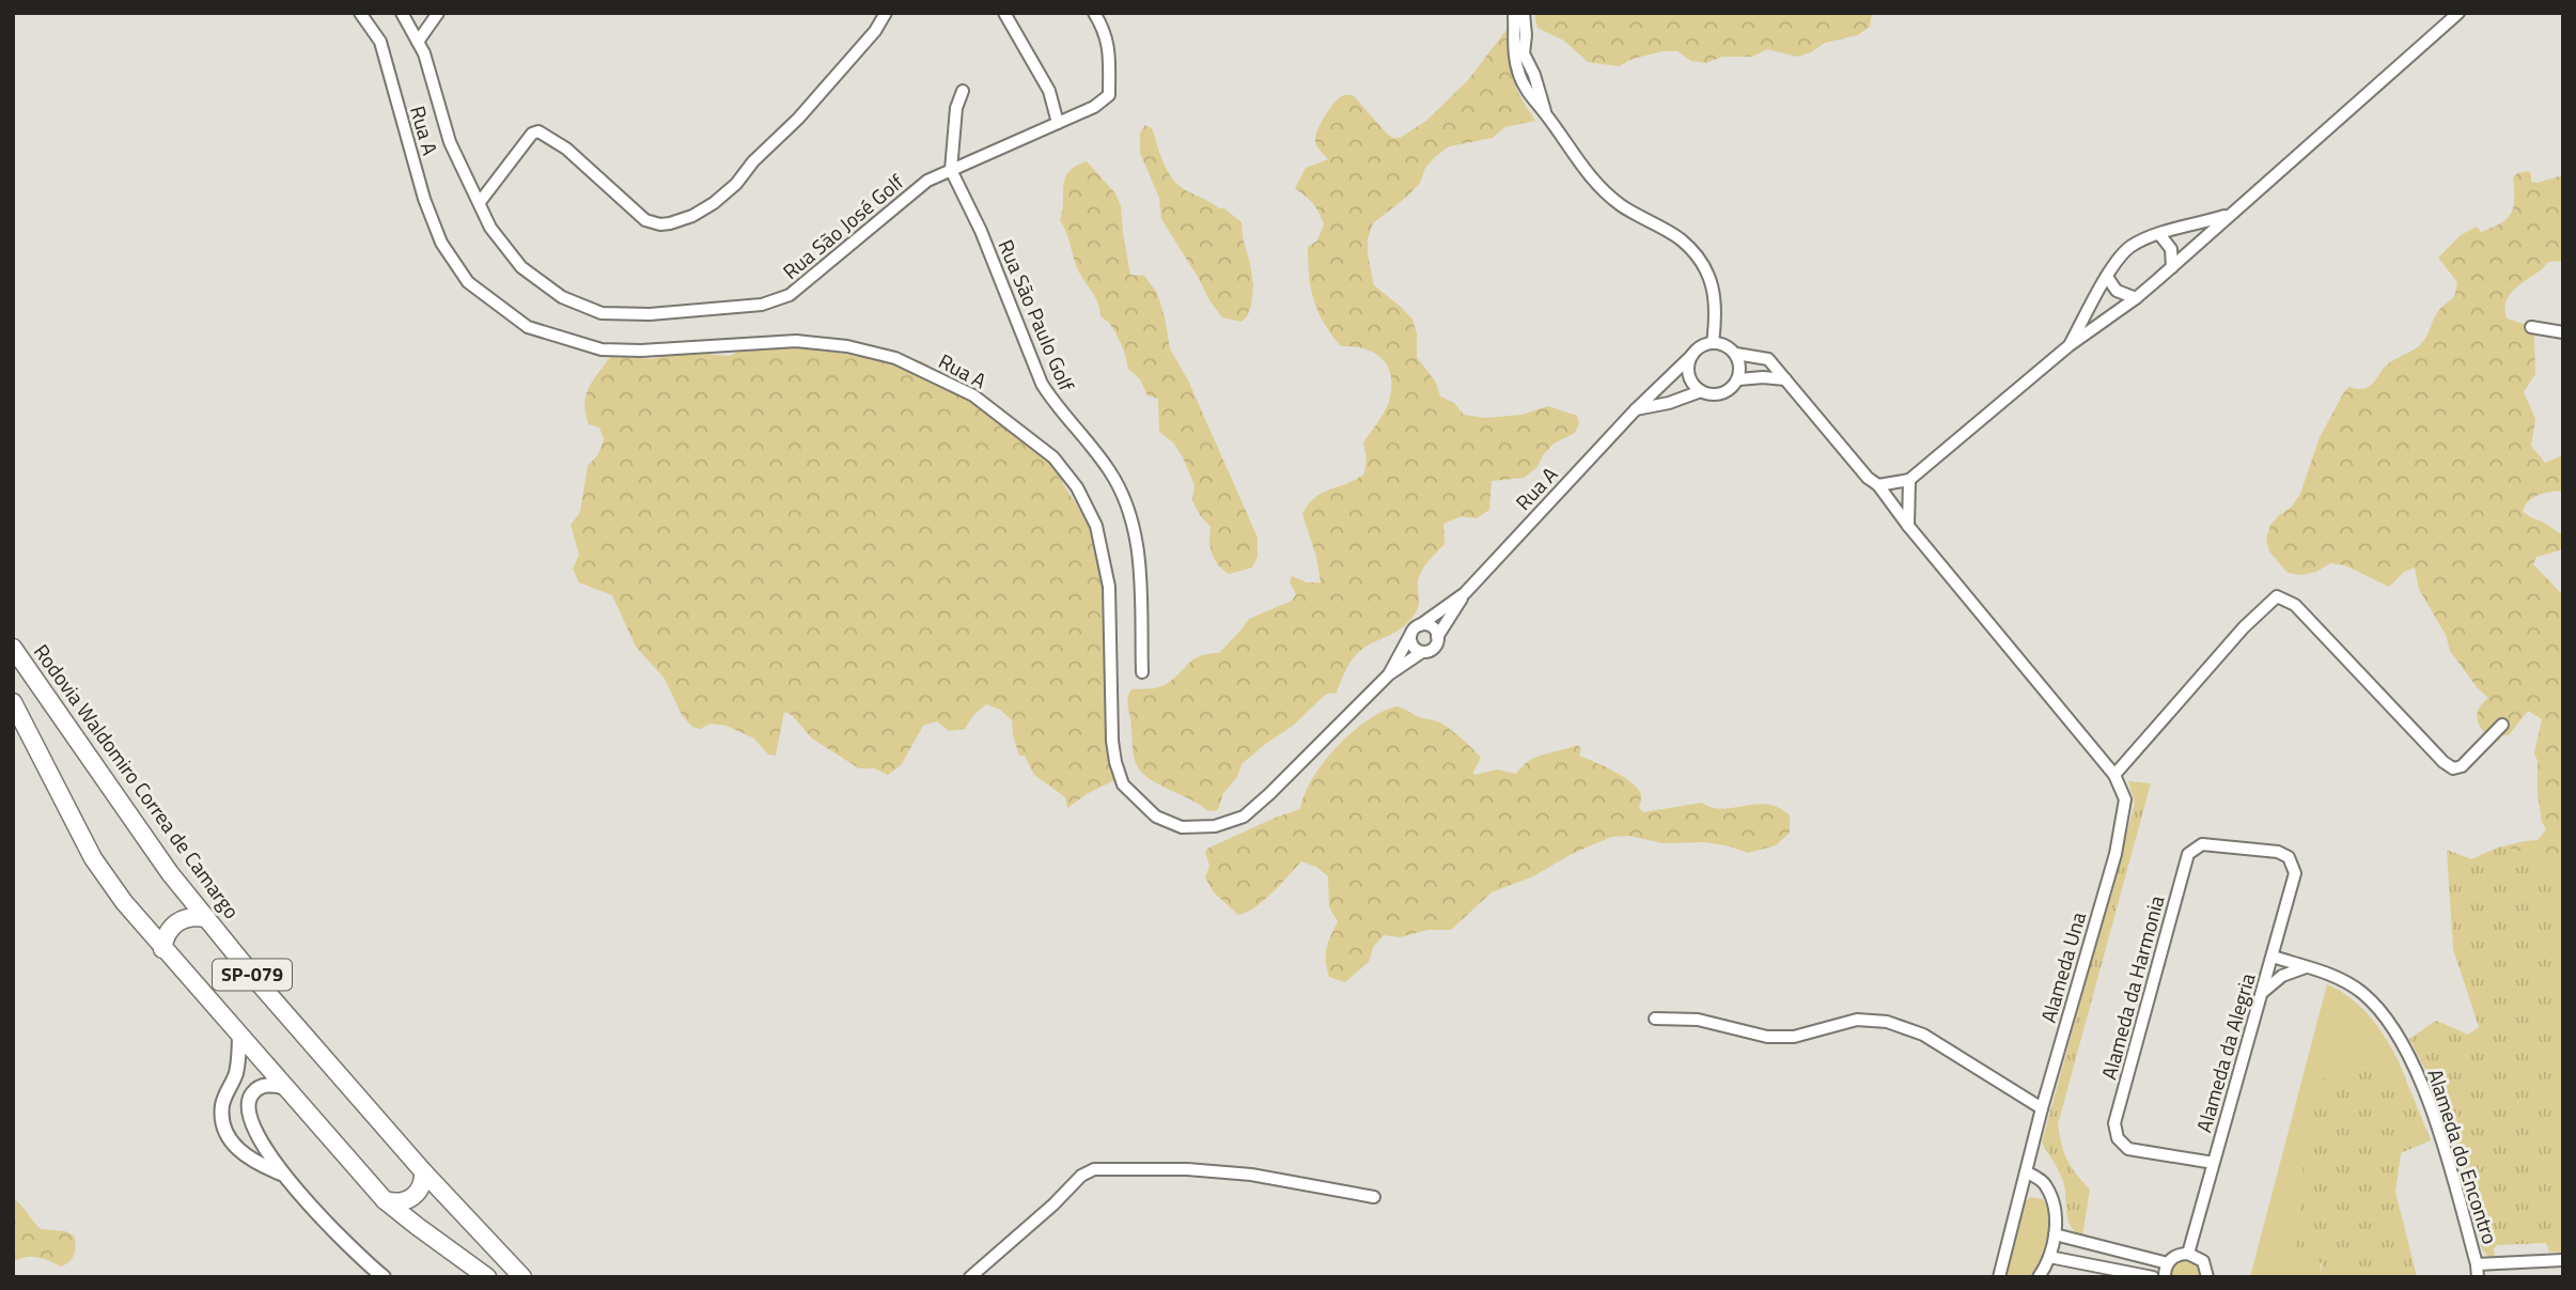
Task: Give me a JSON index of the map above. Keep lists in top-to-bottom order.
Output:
{
  "streets": {
    "main road": ["Rodovia Waldomiro Correa de Camargo", "SP-079"],
    "street": [
      "Rua A",
      "Rua São José Golf",
      "Rua São Paulo Golf",
      "Alameda Una",
      "Alameda da Harmonia",
      "Alameda da Alegria",
      "Alameda do Encontro"
    ]
  },
  "crossings": [
    ["Rua São José Golf", "Rua São Paulo Golf"],
    ["Alameda da Harmonia", "Alameda da Alegria"],
    ["Alameda da Alegria", "Alameda do Encontro"]
  ]
}
